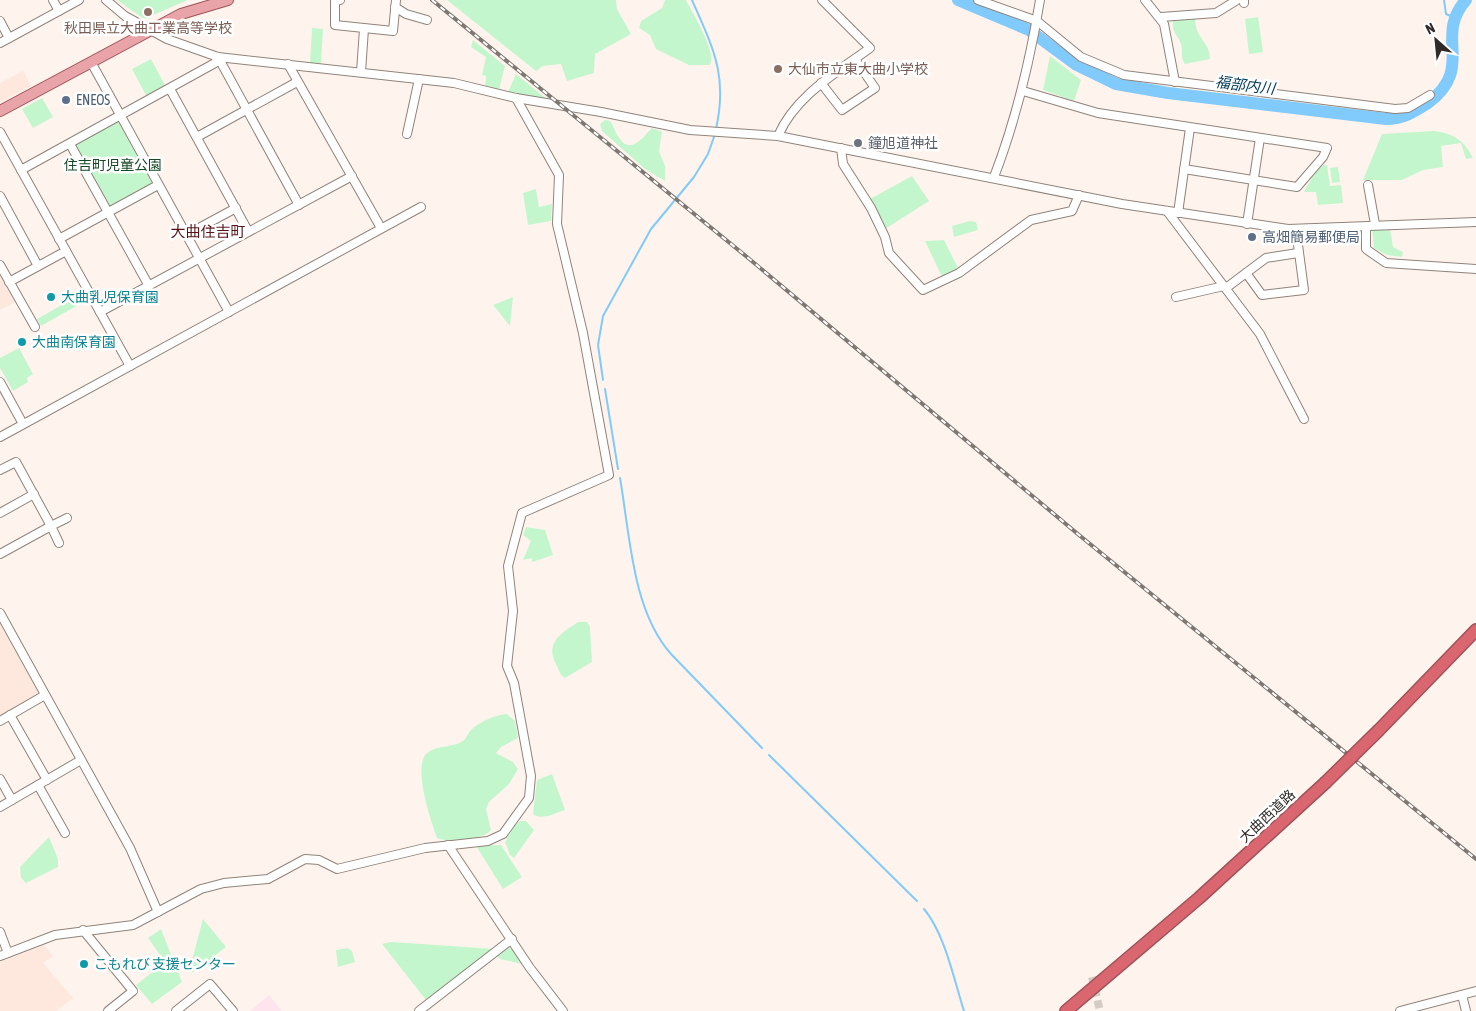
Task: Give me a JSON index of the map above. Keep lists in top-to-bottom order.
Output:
{
  "streets": {
    "highway": ["大曲西道路"]
  },
  "districts": ["大曲住吉町"],
  "water": ["福部内川"],
  "parks": ["住吉町児童公園"],
  "places": [
    "秋田県立大曲工業高等学校",
    "大仙市立東大曲小学校",
    "ENEOS",
    "鐘旭道神社",
    "高畑簡易郵便局",
    "大曲乳児保育園",
    "大曲南保育園",
    "こもれび 支援センター"
  ],
  "north": "top left"
}
